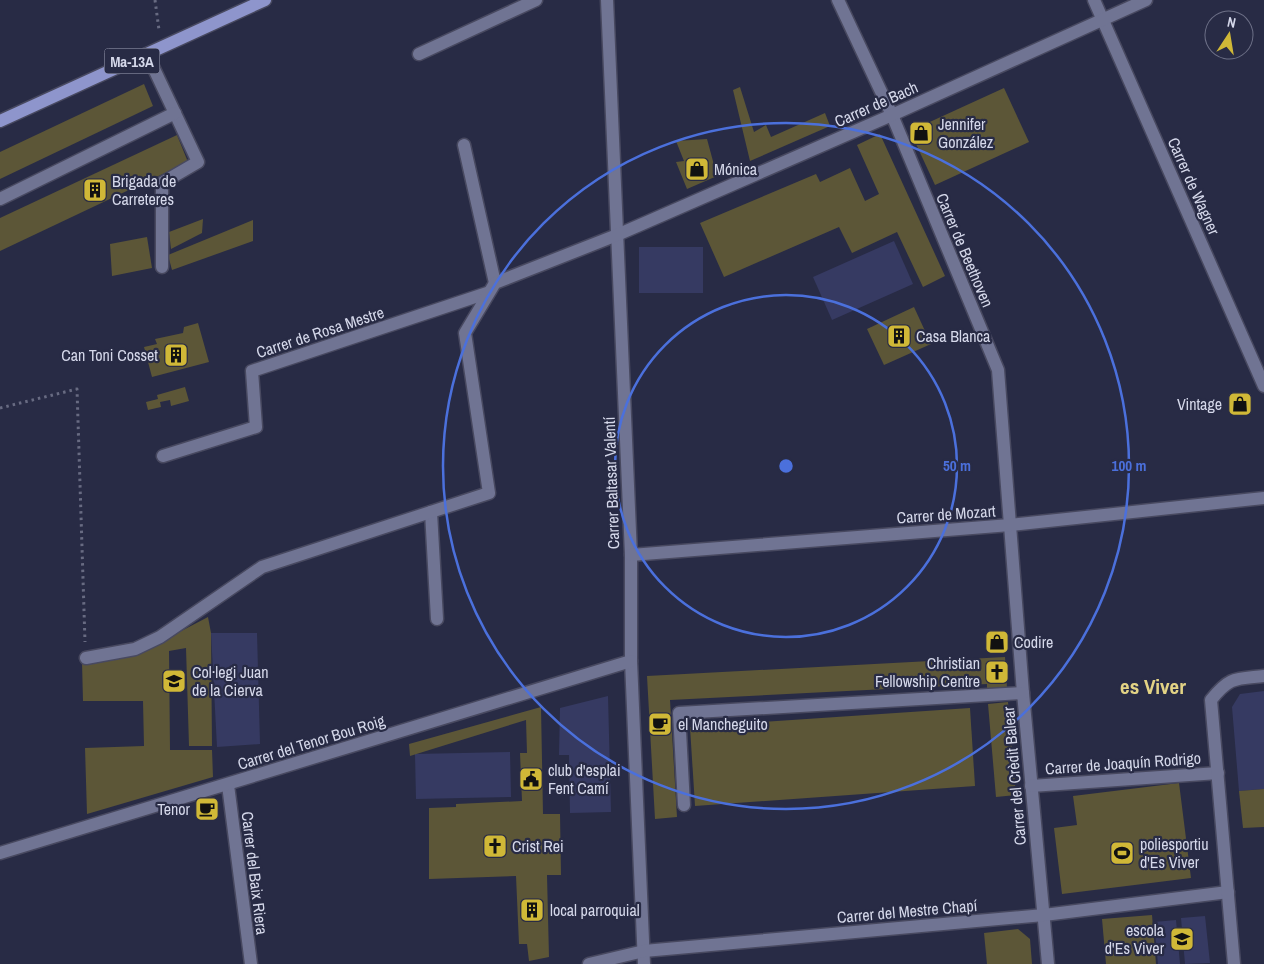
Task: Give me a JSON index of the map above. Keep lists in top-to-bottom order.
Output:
{
  "streets": {
    "main road": ["Ma-13A"],
    "street": [
      "Carrer de Bach",
      "Carrer de Wagner",
      "Carrer de Beethoven",
      "Carrer de Rosa Mestre",
      "Carrer Baltasar Valentí",
      "Carrer de Mozart",
      "Carrer del Tenor Bou Roig",
      "Carrer de Joaquín Rodrigo",
      "Carrer del Crèdit Balear",
      "Carrer del Baix Riera",
      "Carrer del Mestre Chapí"
    ]
  },
  "crossings": [
    ["Carrer de Bach", "Carrer de Wagner"],
    ["Carrer de Bach", "Carrer de Beethoven"],
    ["Carrer de Bach", "Carrer de Rosa Mestre"],
    ["Carrer de Bach", "Carrer Baltasar Valentí"],
    ["Carrer de Beethoven", "Carrer de Mozart"],
    ["Carrer de Beethoven", "Carrer del Crèdit Balear"],
    ["Carrer de Rosa Mestre", "Carrer Baltasar Valentí"],
    ["Carrer Baltasar Valentí", "Carrer de Mozart"],
    ["Carrer Baltasar Valentí", "Carrer del Tenor Bou Roig"],
    ["Carrer Baltasar Valentí", "Carrer del Mestre Chapí"],
    ["Carrer de Mozart", "Carrer del Crèdit Balear"],
    ["Carrer del Tenor Bou Roig", "Carrer del Baix Riera"],
    ["Carrer de Joaquín Rodrigo", "Carrer del Crèdit Balear"],
    ["Carrer del Crèdit Balear", "Carrer del Mestre Chapí"]
  ],
  "districts": ["es Viver"],
  "places": {
    "shop": [
      "Jennifer González",
      "Mónica",
      "Vintage",
      "Codire"
    ],
    "building": [
      "Brigada de Carreteres",
      "Casa Blanca",
      "Can Toni Cosset",
      "local parroquial"
    ],
    "church": ["Christian Fellowship Centre", "Crist Rei"],
    "school or university": ["Col·legi Juan de la Cierva", "escola d'Es Viver"],
    "cafe": ["el Mancheguito", "Tenor"],
    "public building": ["club d'esplai Fent Camí"],
    "sports": ["poliesportiu d'Es Viver"]
  },
  "north": "top",
  "rings": ["50 m", "100 m"]
}
